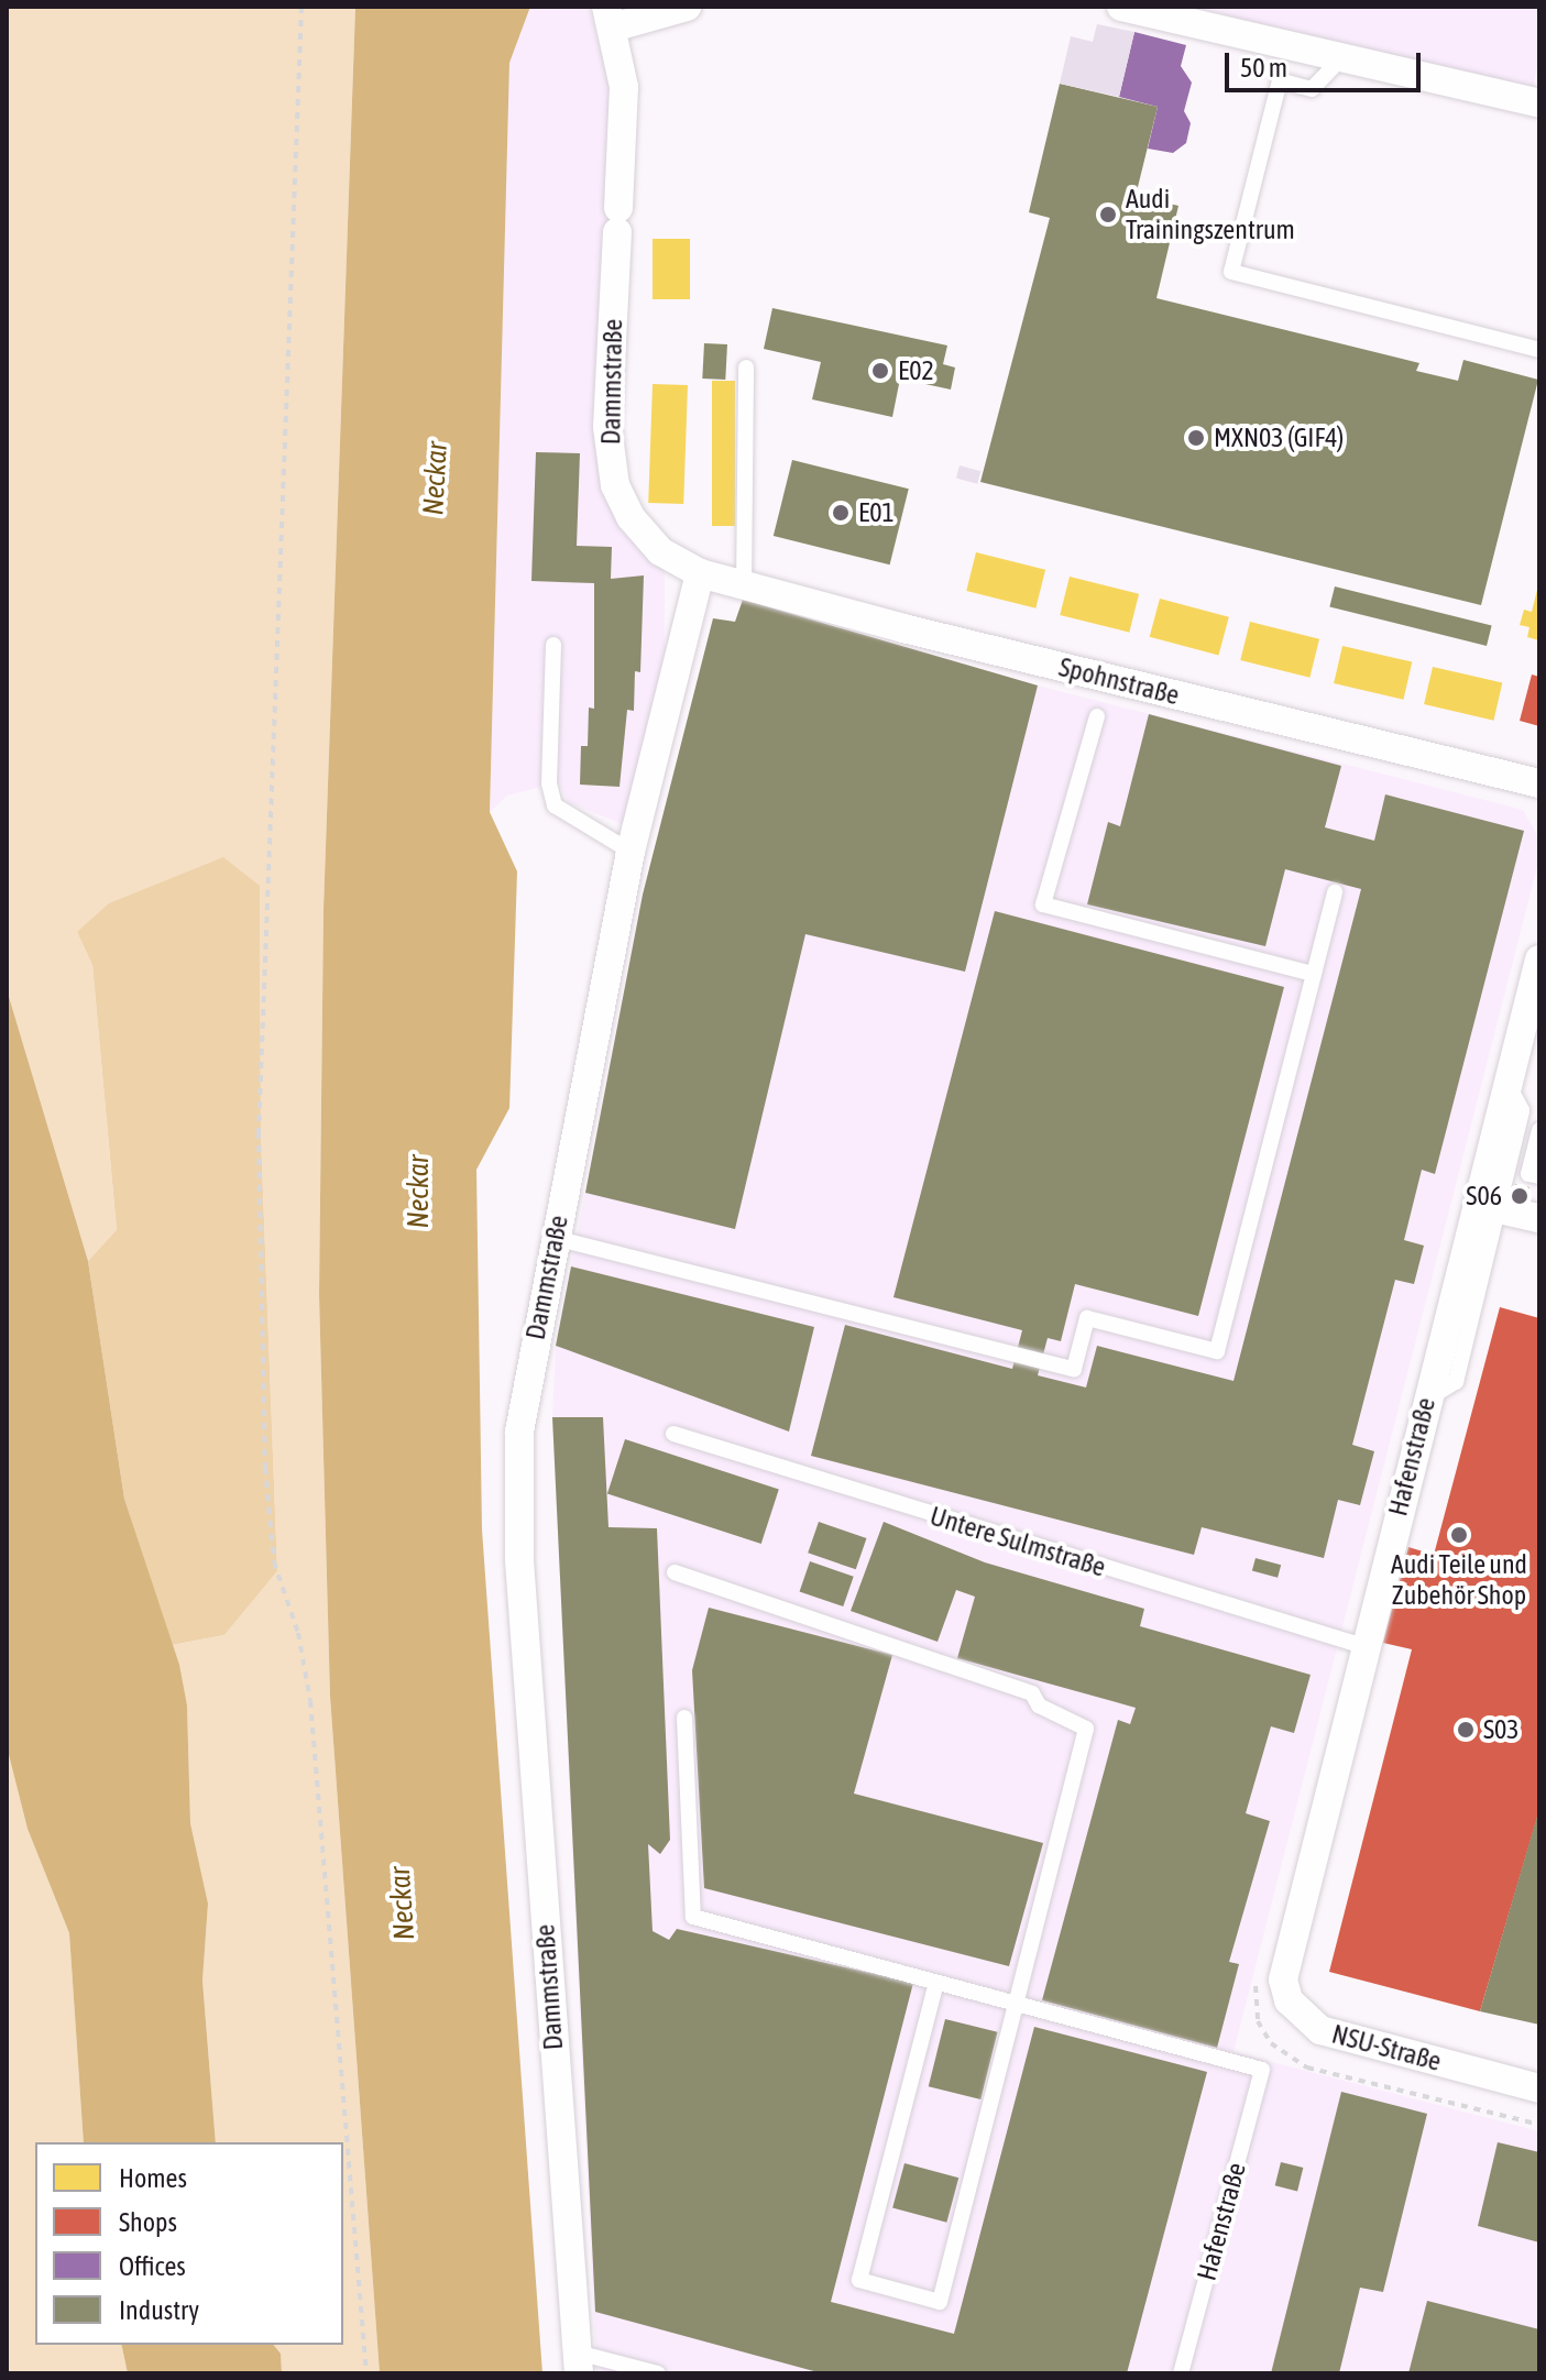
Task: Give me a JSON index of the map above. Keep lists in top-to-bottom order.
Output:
{
  "streets": {
    "street": [
      "Dammstraße",
      "Spohnstraße",
      "Hafenstraße",
      "NSU-Straße"
    ],
    "lane": ["Untere Sulmstraße"]
  },
  "crossings": [
    ["Dammstraße", "Spohnstraße"],
    ["Hafenstraße", "Untere Sulmstraße"],
    ["Hafenstraße", "NSU-Straße"]
  ],
  "water": ["Neckar"],
  "places": [
    "Audi Trainingszentrum",
    "E02",
    "MXN03 (GIF4)",
    "E01",
    "S06",
    "Audi Teile und Zubehör Shop",
    "S03"
  ],
  "legend": [
    "Homes",
    "Shops",
    "Offices",
    "Industry"
  ],
  "scale_bar": "50 m"
}
